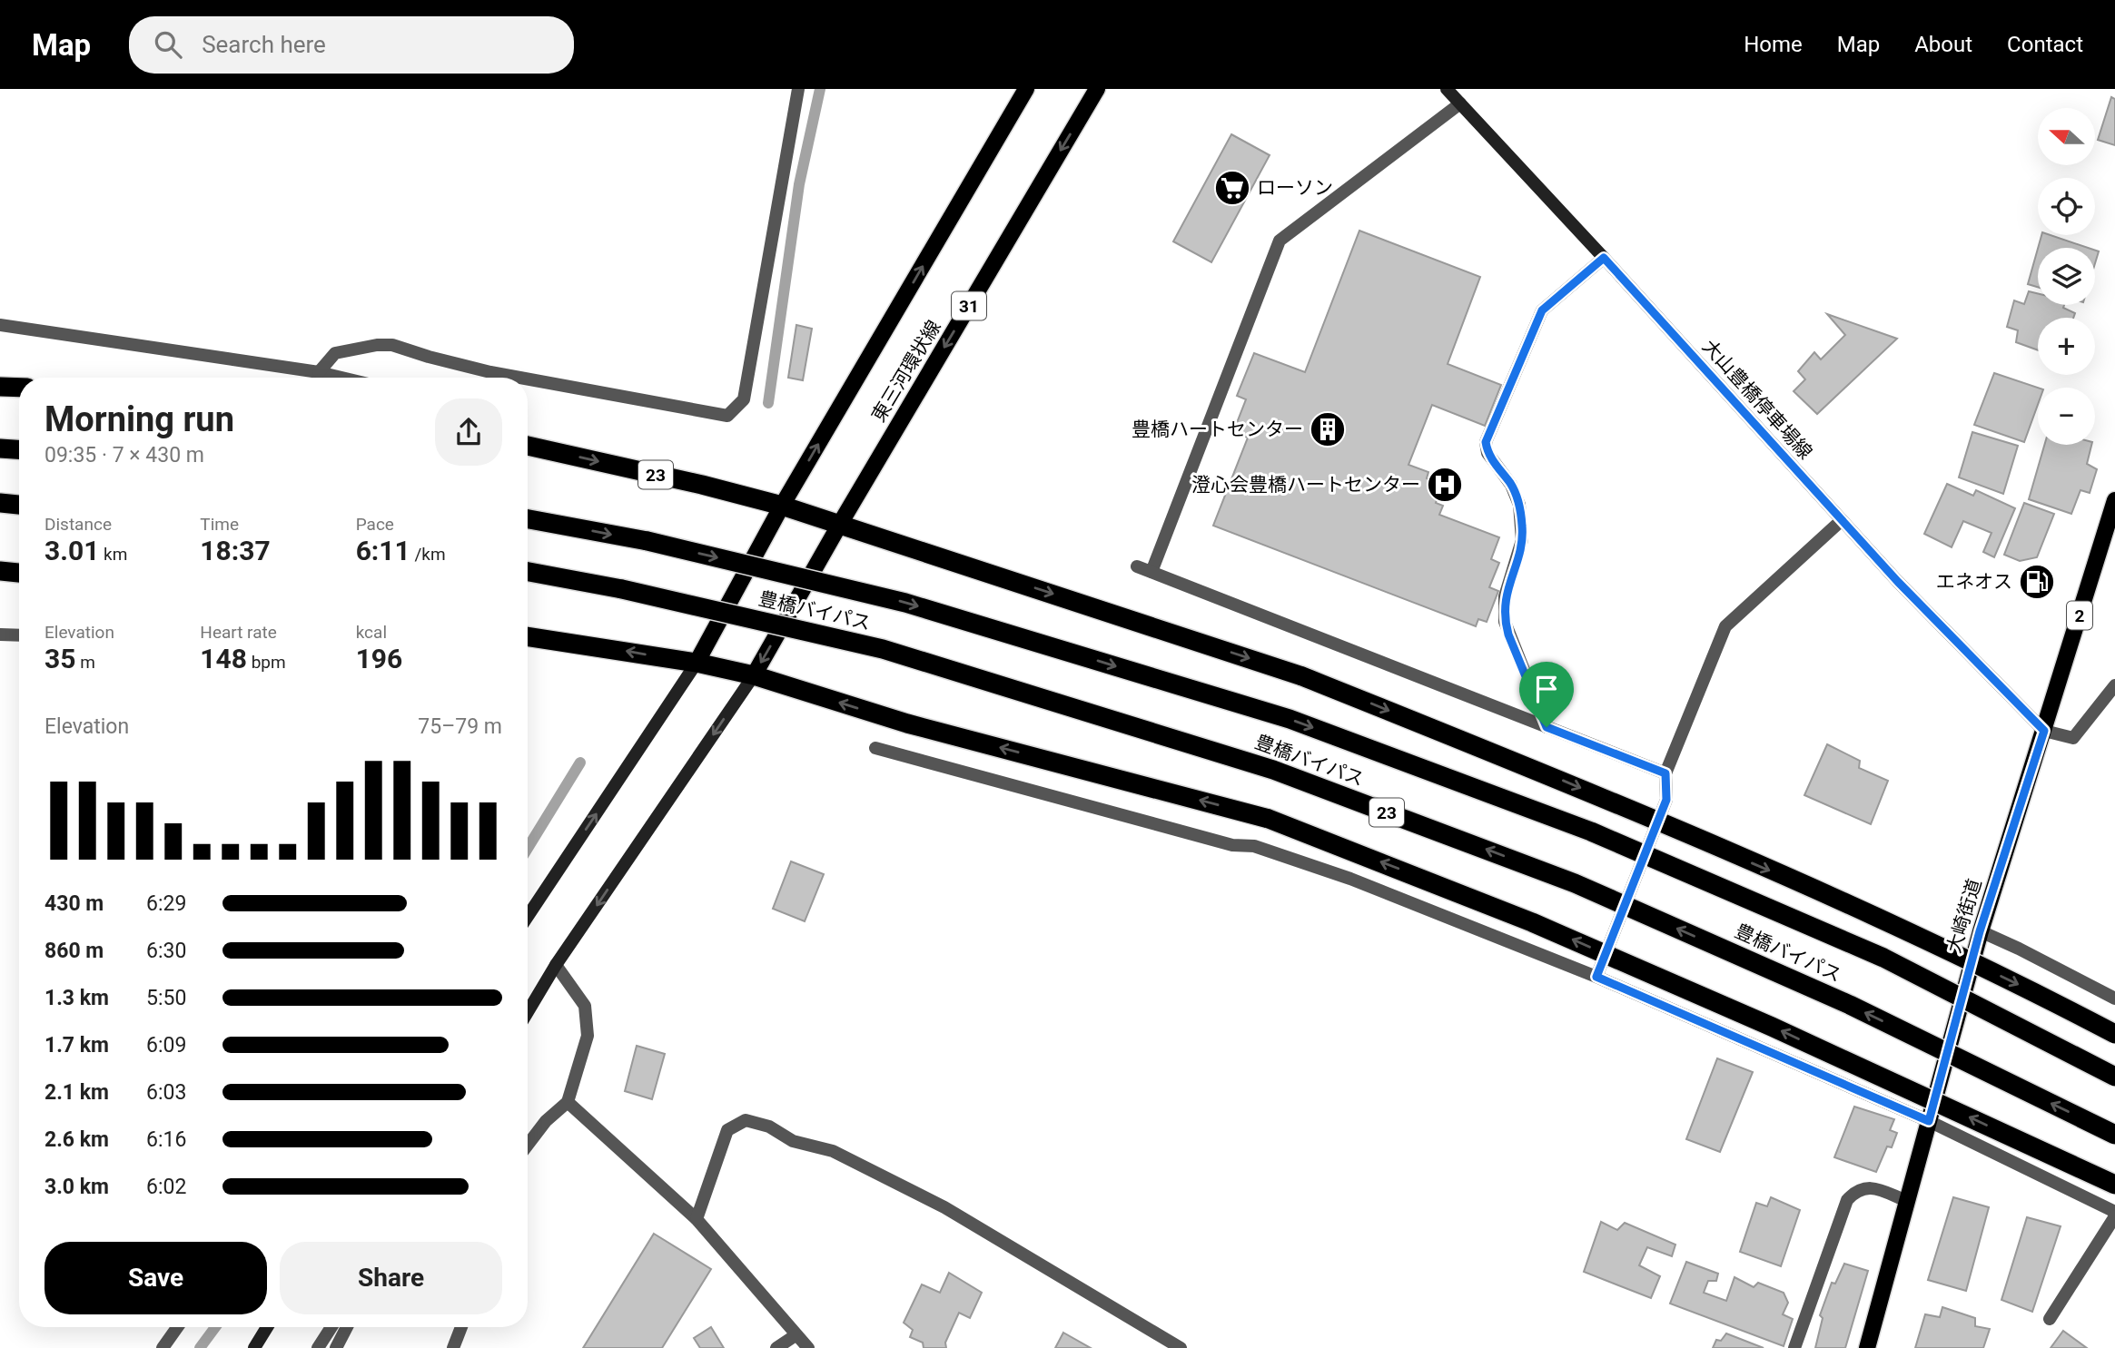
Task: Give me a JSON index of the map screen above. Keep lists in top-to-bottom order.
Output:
{
  "streets": {
    "highway": ["23", "豊橋バイパス"],
    "main road": [
      "31",
      "東三河環状線",
      "2",
      "大崎街道"
    ],
    "street": ["大山豊橋停車場線"]
  },
  "crossings": [
    ["東三河環状線", "23"],
    ["大山豊橋停車場線", "大崎街道"]
  ],
  "places": {
    "supermarket": ["ローソン"],
    "building": ["豊橋ハートセンター"],
    "hospital": ["澄心会豊橋ハートセンター"],
    "fuel station": ["エネオス"]
  },
  "north": "left",
  "page": {
    "header": "Map",
    "search": "Search here",
    "nav": [
      "Home",
      "Map",
      "About",
      "Contact"
    ],
    "map_buttons": ["+", "−"],
    "heading": ["Morning run", "09:35 · 7 × 430 m"],
    "stats": [
      ["Distance", "3.01 km"],
      ["Time", "18:37"],
      ["Pace", "6:11 /km"],
      ["Elevation", "35 m"],
      ["Heart rate", "148 bpm"],
      ["kcal", "196"]
    ],
    "chart": ["Elevation", "75–79 m"],
    "list": [
      {
        "name": "430 m",
        "note": "6:29"
      },
      {
        "name": "860 m",
        "note": "6:30"
      },
      {
        "name": "1.3 km",
        "note": "5:50"
      },
      {
        "name": "1.7 km",
        "note": "6:09"
      },
      {
        "name": "2.1 km",
        "note": "6:03"
      },
      {
        "name": "2.6 km",
        "note": "6:16"
      },
      {
        "name": "3.0 km",
        "note": "6:02"
      }
    ],
    "buttons": ["Save", "Share"]
  }
}
